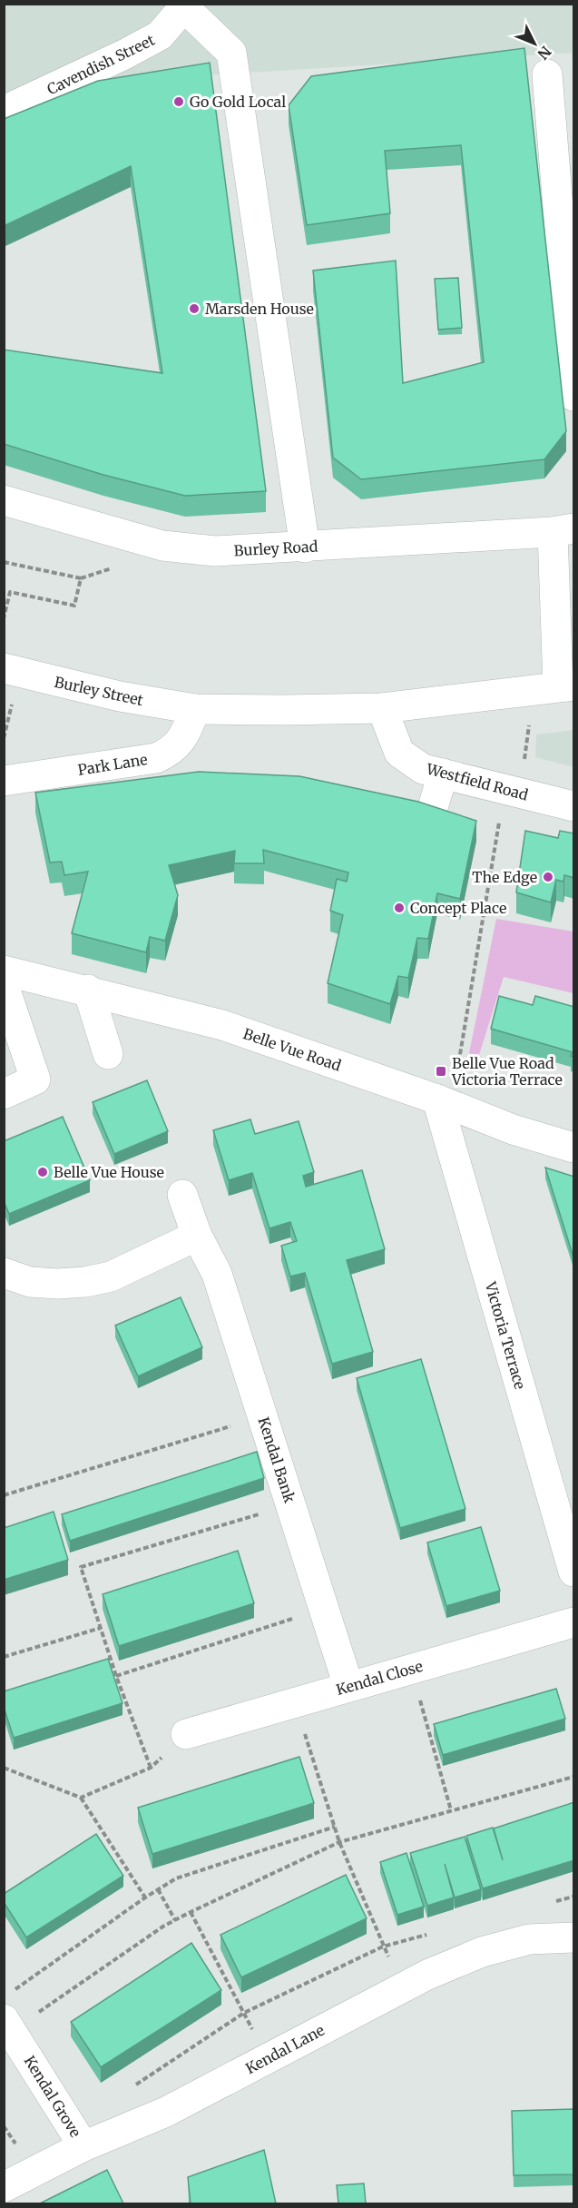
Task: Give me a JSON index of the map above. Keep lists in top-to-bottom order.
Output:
{
  "streets": {
    "street": [
      "Cavendish Street",
      "Burley Road",
      "Burley Street",
      "Park Lane",
      "Westfield Road",
      "Belle Vue Road",
      "Victoria Terrace",
      "Kendal Bank",
      "Kendal Close",
      "Kendal Lane",
      "Kendal Grove"
    ]
  },
  "crossings": [
    ["Burley Street", "Park Lane"],
    ["Belle Vue Road", "Victoria Terrace"],
    ["Kendal Bank", "Kendal Close"],
    ["Kendal Lane", "Kendal Grove"]
  ],
  "places": {
    "other": [
      "Go Gold Local",
      "Marsden House",
      "The Edge",
      "Concept Place",
      "Belle Vue House"
    ],
    "transit": ["Belle Vue Road Victoria Terrace"]
  },
  "north": "bottom right"
}
